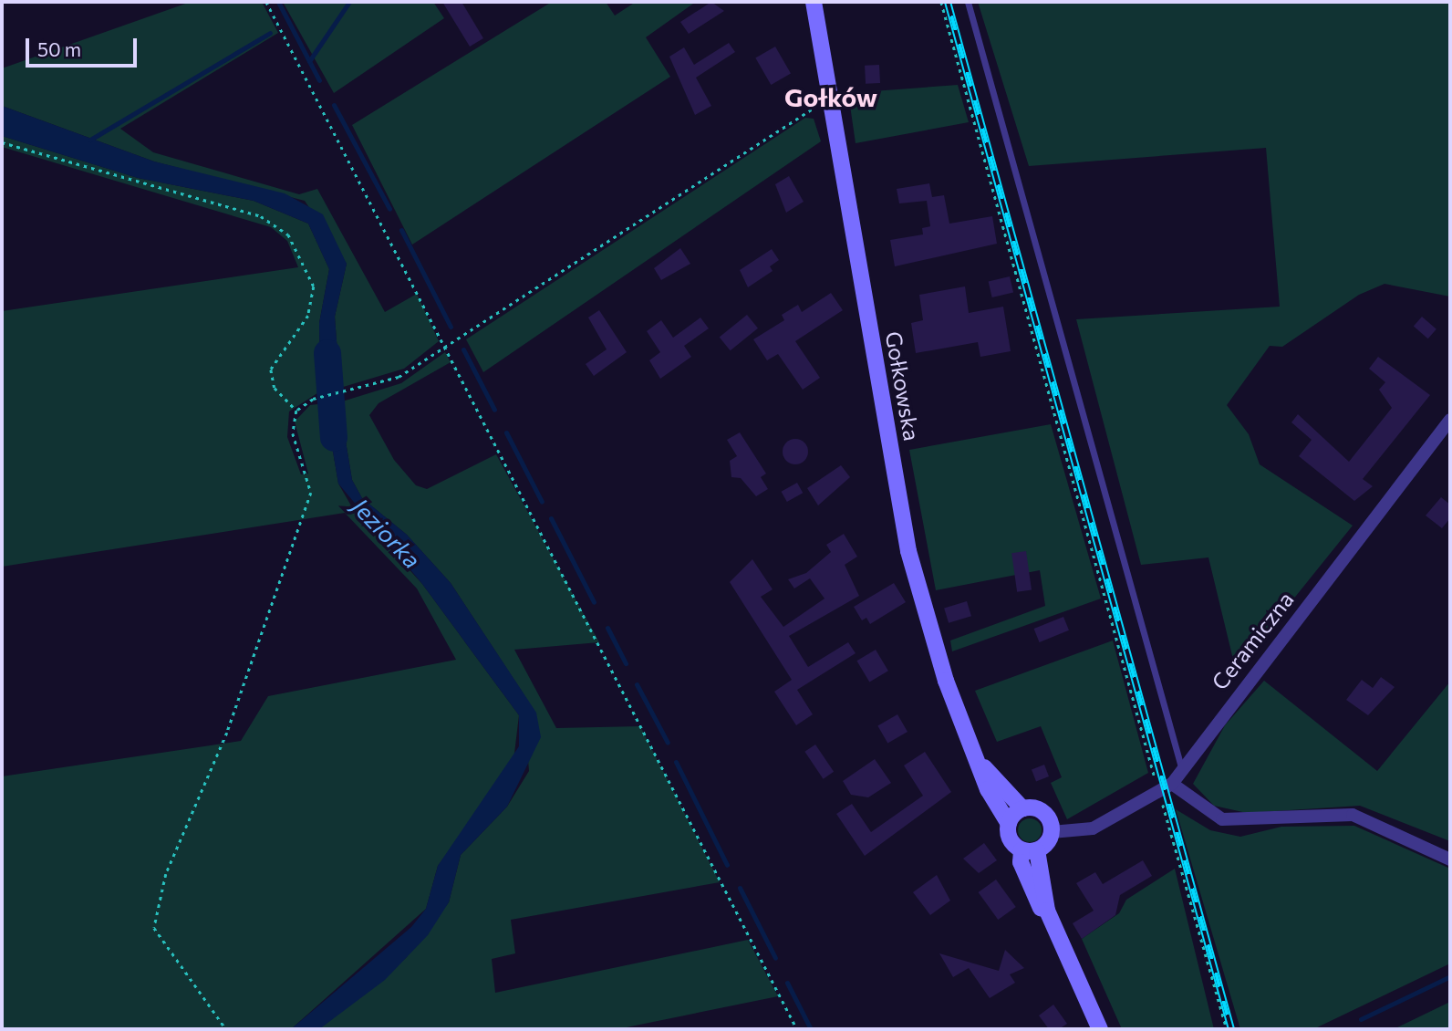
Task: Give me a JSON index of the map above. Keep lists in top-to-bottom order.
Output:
{
  "streets": {
    "street": ["Gołkowska", "Ceramiczna"]
  },
  "crossings": [
    ["Gołkowska", "Ceramiczna"]
  ],
  "districts": ["Gołków"],
  "water": ["Jeziorka"],
  "scale_bar": "50 m"
}
